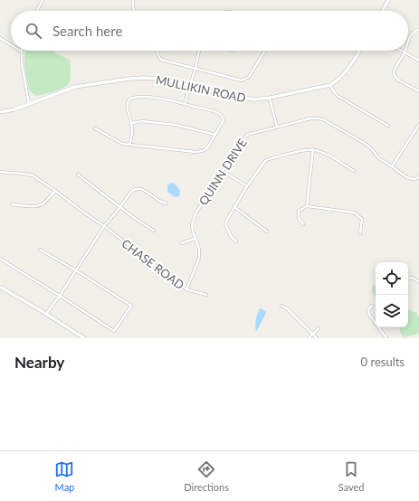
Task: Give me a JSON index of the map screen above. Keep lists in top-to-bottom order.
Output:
{
  "streets": {
    "street": ["MULLIKIN ROAD", "QUINN DRIVE", "CHASE ROAD"]
  },
  "crossings": [
    ["QUINN DRIVE", "CHASE ROAD"]
  ],
  "page": {
    "search": "Search here",
    "heading": ["Nearby", "0 results"],
    "nav": ["Map", "Directions", "Saved"]
  }
}
